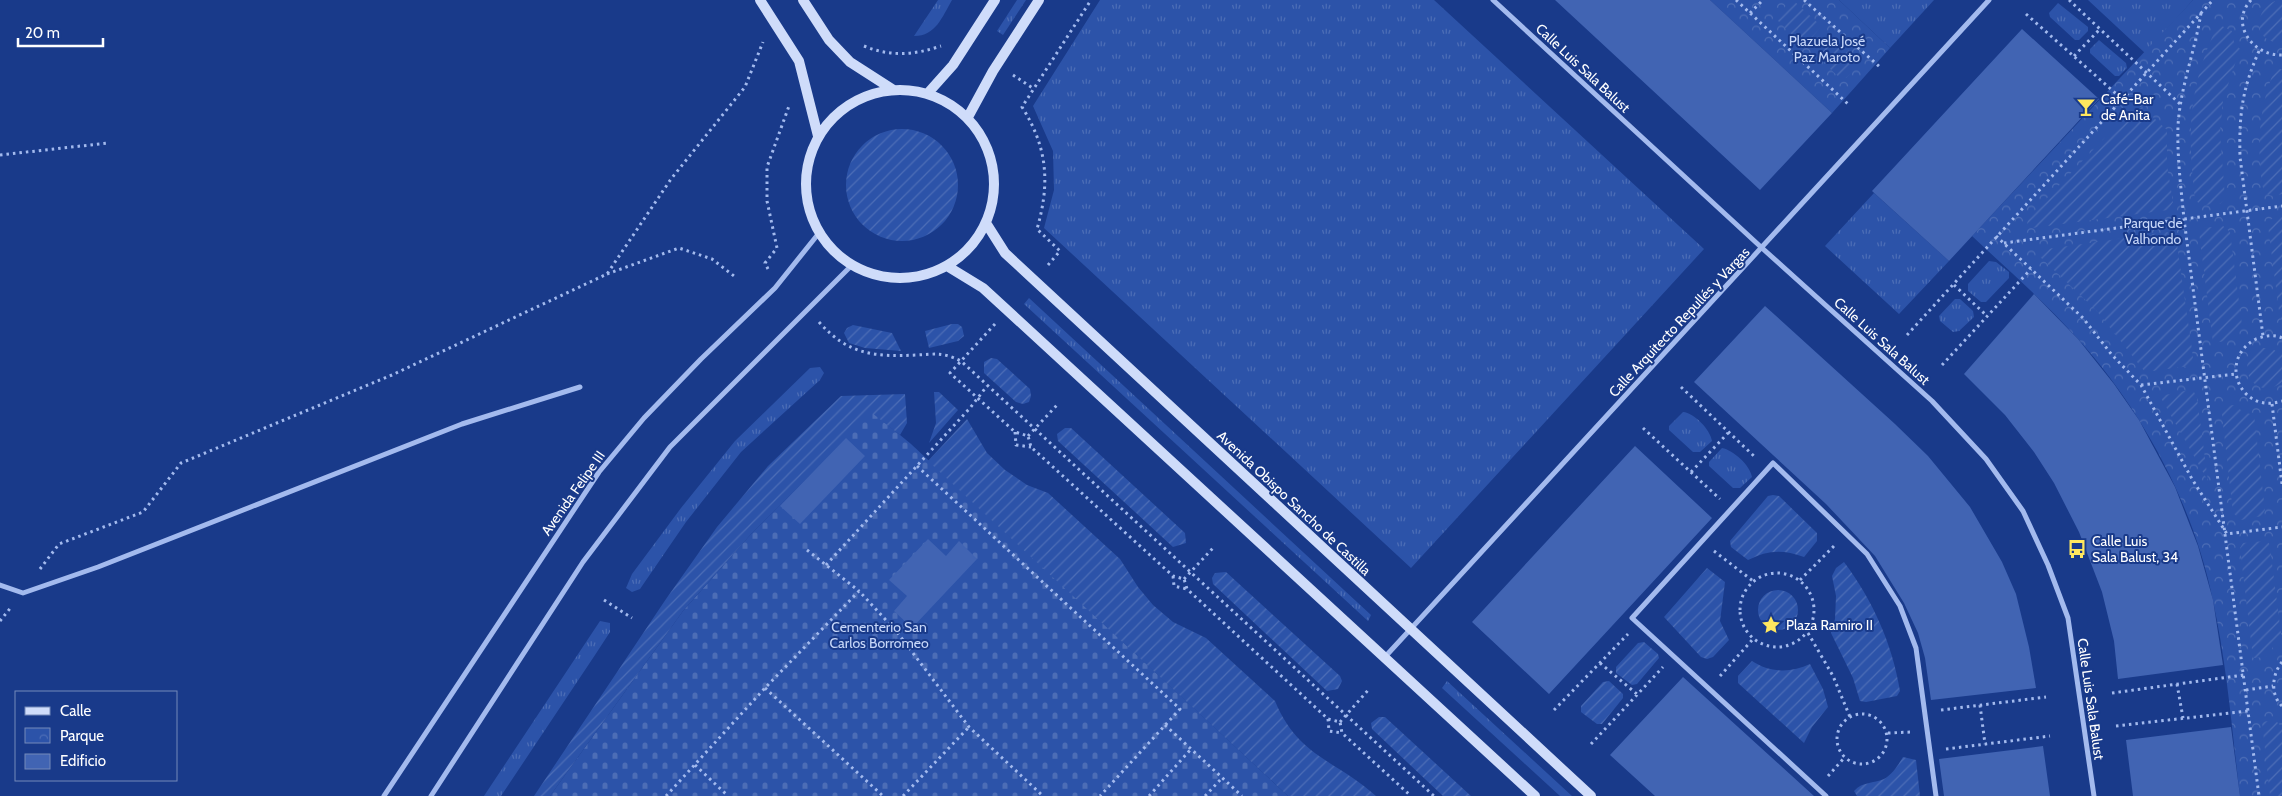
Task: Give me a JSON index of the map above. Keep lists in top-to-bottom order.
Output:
{
  "streets": {
    "main road": ["Avenida Obispo Sancho de Castilla"],
    "street": ["Calle Luis Sala Balust", "Calle Arquitecto Repullés y Vargas", "Avenida Felipe III"]
  },
  "crossings": [
    ["Calle Luis Sala Balust", "Calle Arquitecto Repullés y Vargas"],
    ["Calle Arquitecto Repullés y Vargas", "Avenida Obispo Sancho de Castilla"]
  ],
  "parks": ["Plazuela José Paz Maroto", "Parque de Valhondo", "Cementerio San Carlos Borromeo"],
  "places": {
    "bar": ["Café-Bar de Anita"],
    "bus stop": ["Calle Luis Sala Balust, 34"],
    "place": ["Plaza Ramiro II"]
  },
  "legend": ["Calle", "Parque", "Edificio"],
  "scale_bar": "20 m"
}
